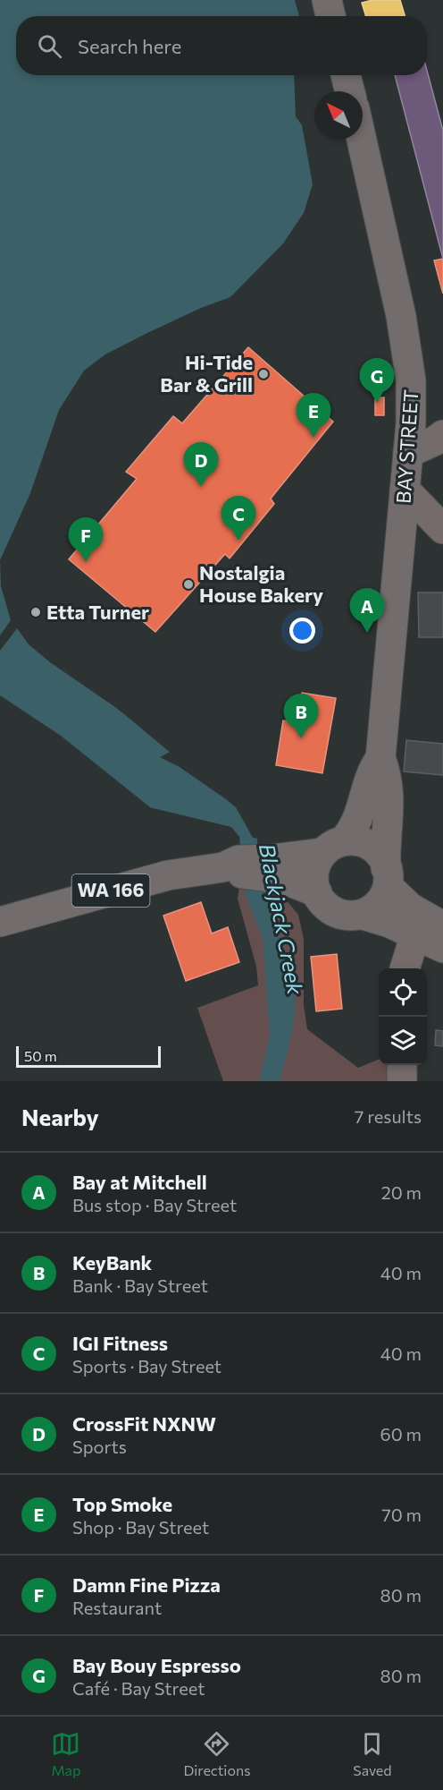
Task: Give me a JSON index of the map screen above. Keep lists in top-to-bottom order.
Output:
{
  "streets": {
    "main road": ["BAY STREET", "WA 166"]
  },
  "crossings": [
    ["BAY STREET", "WA 166"]
  ],
  "water": ["Blackjack Creek"],
  "places": ["Hi-Tide Bar & Grill", "Nostalgia House Bakery", "Etta Turner"],
  "scale_bar": "50 m",
  "north": "top left",
  "page": {
    "search": "Search here",
    "pins": [
      "G",
      "E",
      "D",
      "C",
      "F",
      "A",
      "B"
    ],
    "scale": "50 m",
    "heading": ["Nearby", "7 results"],
    "list": [
      {
        "mark": "A",
        "name": "Bay at Mitchell",
        "note": "Bus stop · Bay Street",
        "value": "20 m"
      },
      {
        "mark": "B",
        "name": "KeyBank",
        "note": "Bank · Bay Street",
        "value": "40 m"
      },
      {
        "mark": "C",
        "name": "IGI Fitness",
        "note": "Sports · Bay Street",
        "value": "40 m"
      },
      {
        "mark": "D",
        "name": "CrossFit NXNW",
        "note": "Sports",
        "value": "60 m"
      },
      {
        "mark": "E",
        "name": "Top Smoke",
        "note": "Shop · Bay Street",
        "value": "70 m"
      },
      {
        "mark": "F",
        "name": "Damn Fine Pizza",
        "note": "Restaurant",
        "value": "80 m"
      },
      {
        "mark": "G",
        "name": "Bay Bouy Espresso",
        "note": "Café · Bay Street",
        "value": "80 m"
      }
    ],
    "nav": ["Map", "Directions", "Saved"]
  }
}
